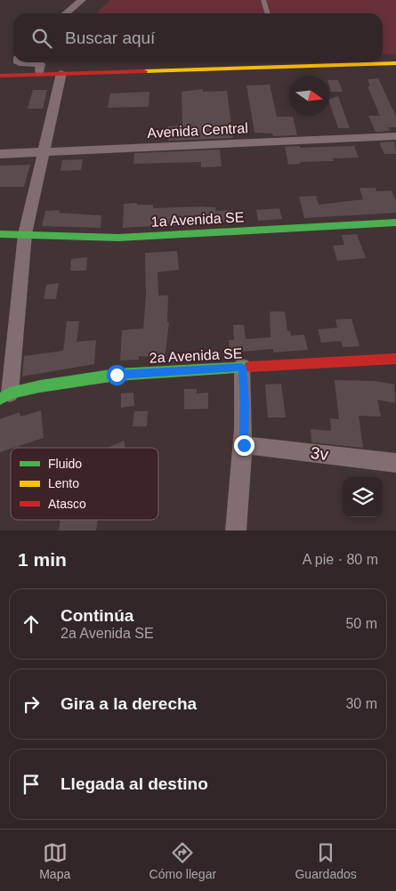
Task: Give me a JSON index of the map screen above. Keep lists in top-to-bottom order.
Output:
{
  "streets": {
    "main road": ["1a Avenida SE", "2a Avenida SE"],
    "street": ["Avenida Central", "3v"]
  },
  "legend": ["Fluido", "Lento", "Atasco"],
  "north": "right",
  "page": {
    "search": "Buscar aquí",
    "heading": ["1 min", "A pie · 80 m"],
    "list": [
      ["Continúa", "2a Avenida SE", "50 m"],
      ["Gira a la derecha", "30 m"],
      "Llegada al destino"
    ],
    "nav": ["Mapa", "Cómo llegar", "Guardados"]
  }
}
